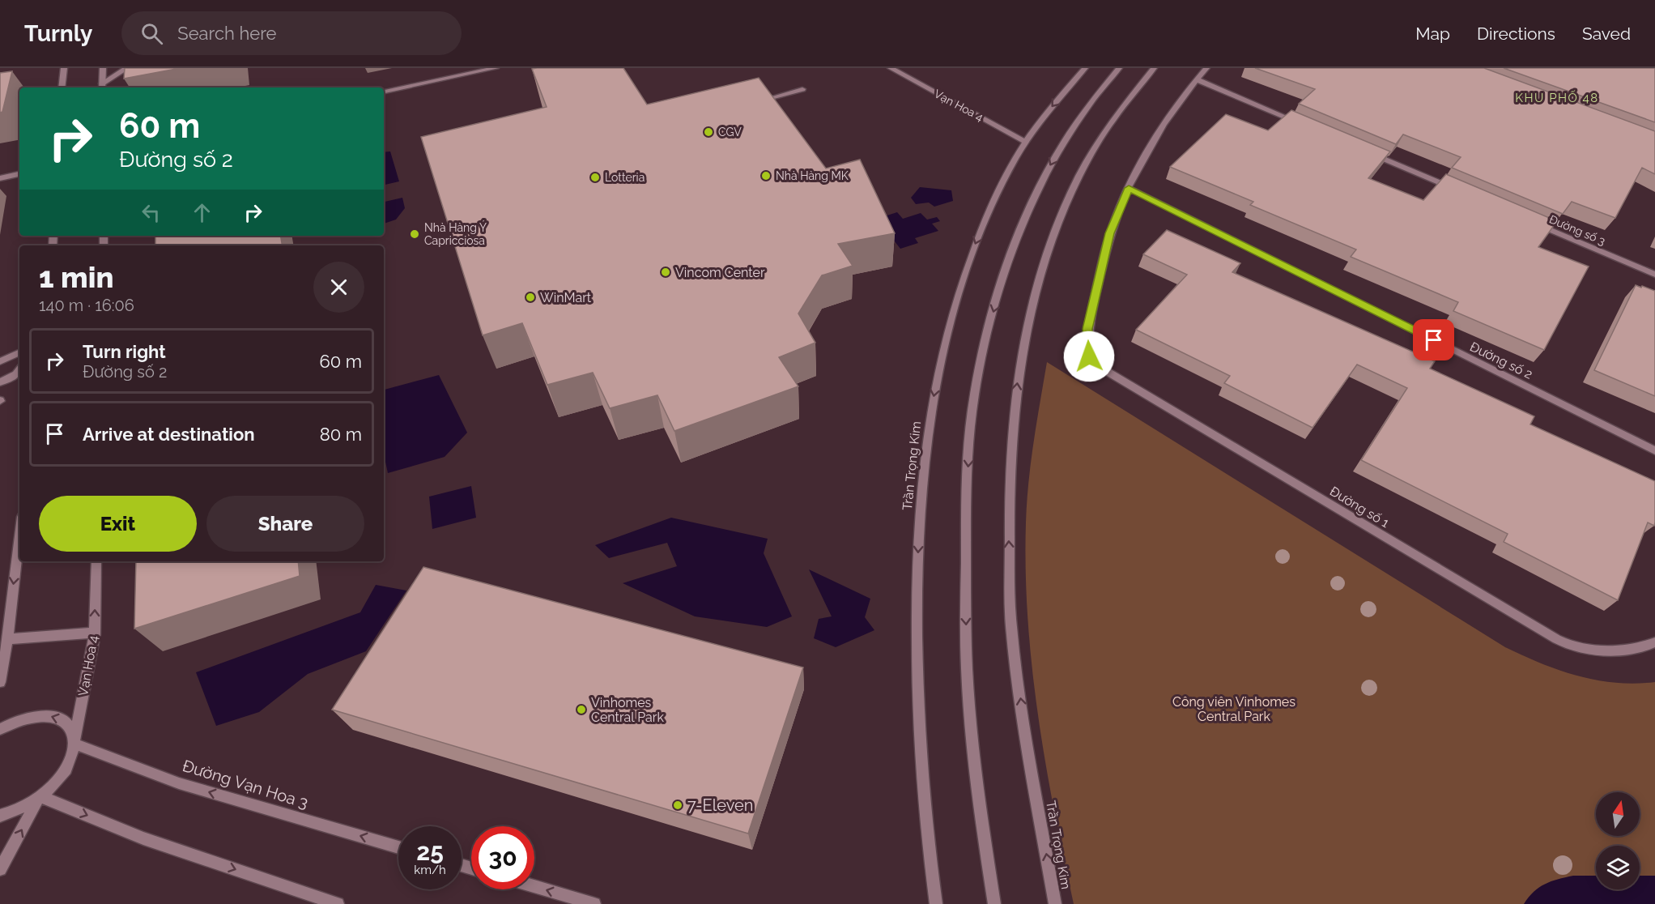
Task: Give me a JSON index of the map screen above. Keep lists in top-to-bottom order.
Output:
{
  "streets": {
    "street": [
      "Vạn Hoa 4",
      "Đường số 3",
      "Đường số 2",
      "Trần Trọng Kim",
      "Đường số 1",
      "Đường Vạn Hoa 3"
    ]
  },
  "crossings": [
    ["Vạn Hoa 4", "Trần Trọng Kim"],
    ["Vạn Hoa 4", "Đường Vạn Hoa 3"],
    ["Đường số 2", "Đường số 1"]
  ],
  "districts": ["KHU PHỐ 48"],
  "parks": ["Công viên Vinhomes Central Park"],
  "places": [
    "CGV",
    "Nhà Hàng MK",
    "Lotteria",
    "Nhà Hàng Ý Capricciosa",
    "Vincom Center",
    "WinMart",
    "Vinhomes Central Park",
    "7-Eleven"
  ],
  "north": "top",
  "page": {
    "header": "Turnly",
    "search": "Search here",
    "nav": ["Map", "Directions", "Saved"],
    "turn": ["60 m", "Đường số 2"],
    "heading": ["1 min", "140 m · 16:06"],
    "list": [
      {
        "name": "Turn right",
        "note": "Đường số 2",
        "value": "60 m"
      },
      {
        "name": "Arrive at destination",
        "value": "80 m"
      }
    ],
    "buttons": ["Exit", "Share"],
    "speed": "25 km/h",
    "limit": "30"
  }
}
